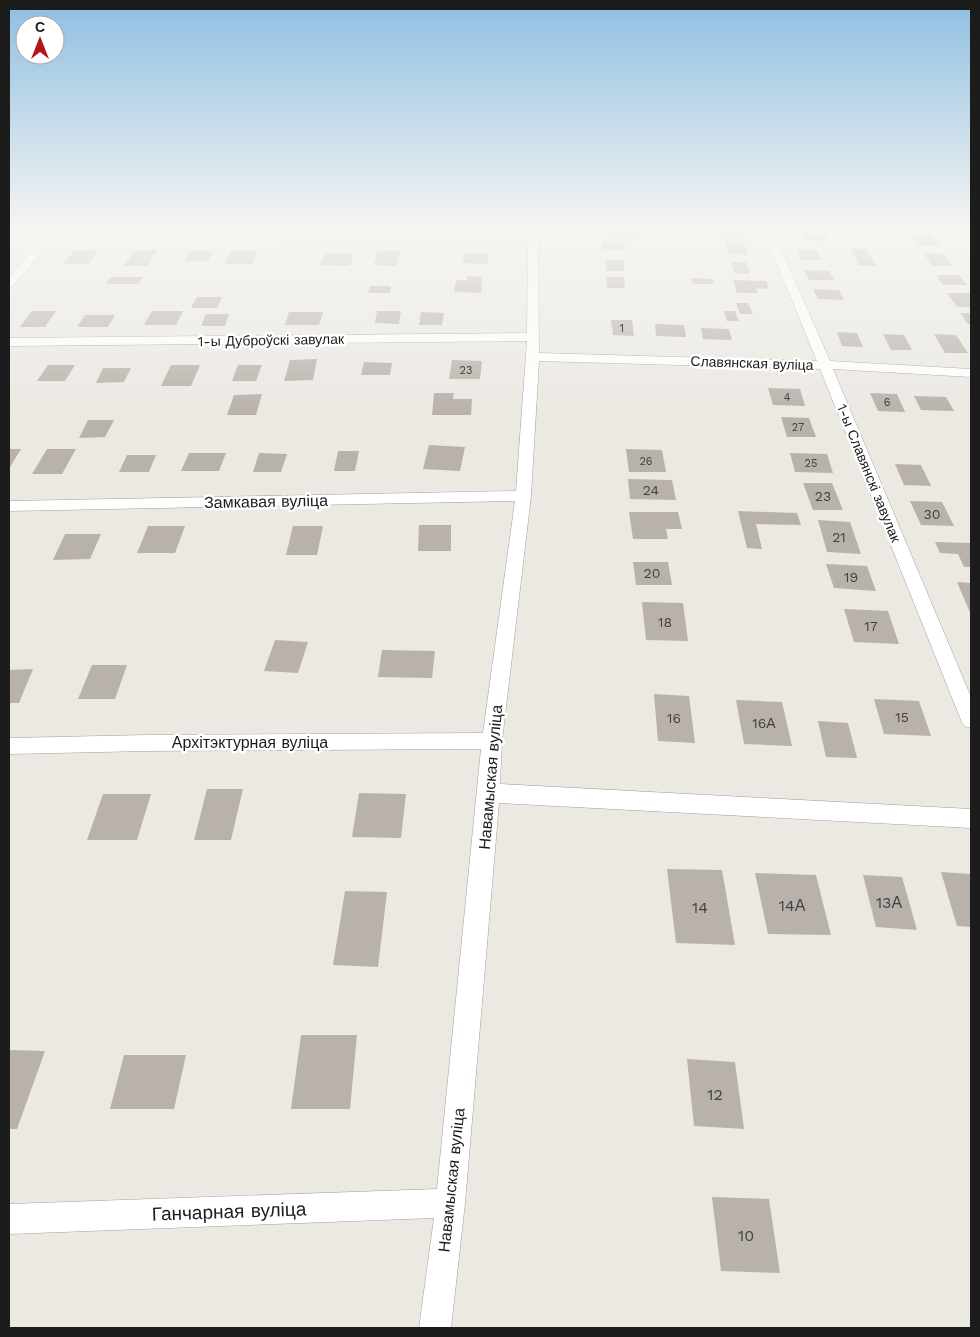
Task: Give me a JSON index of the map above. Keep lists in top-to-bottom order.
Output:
{
  "streets": {
    "street": [
      "1-ы Дуброўскі завулак",
      "Славянская вуліца",
      "1-ы Славянскі завулак",
      "Замкавая вуліца",
      "Архітэктурная вуліца",
      "Навамыская вуліца",
      "Ганчарная вуліца"
    ]
  },
  "crossings": [
    ["1-ы Дуброўскі завулак", "Славянская вуліца"],
    ["1-ы Дуброўскі завулак", "Навамыская вуліца"],
    ["Славянская вуліца", "1-ы Славянскі завулак"],
    ["Славянская вуліца", "Навамыская вуліца"],
    ["Замкавая вуліца", "Навамыская вуліца"],
    ["Архітэктурная вуліца", "Навамыская вуліца"],
    ["Навамыская вуліца", "Ганчарная вуліца"]
  ],
  "house_numbers": [
    "1",
    "23",
    "4",
    "6",
    "27",
    "26",
    "25",
    "24",
    "23",
    "30",
    "21",
    "20",
    "19",
    "18",
    "17",
    "15",
    "16",
    "16А",
    "13А",
    "14А",
    "14",
    "12",
    "10"
  ],
  "north": "top"
}
